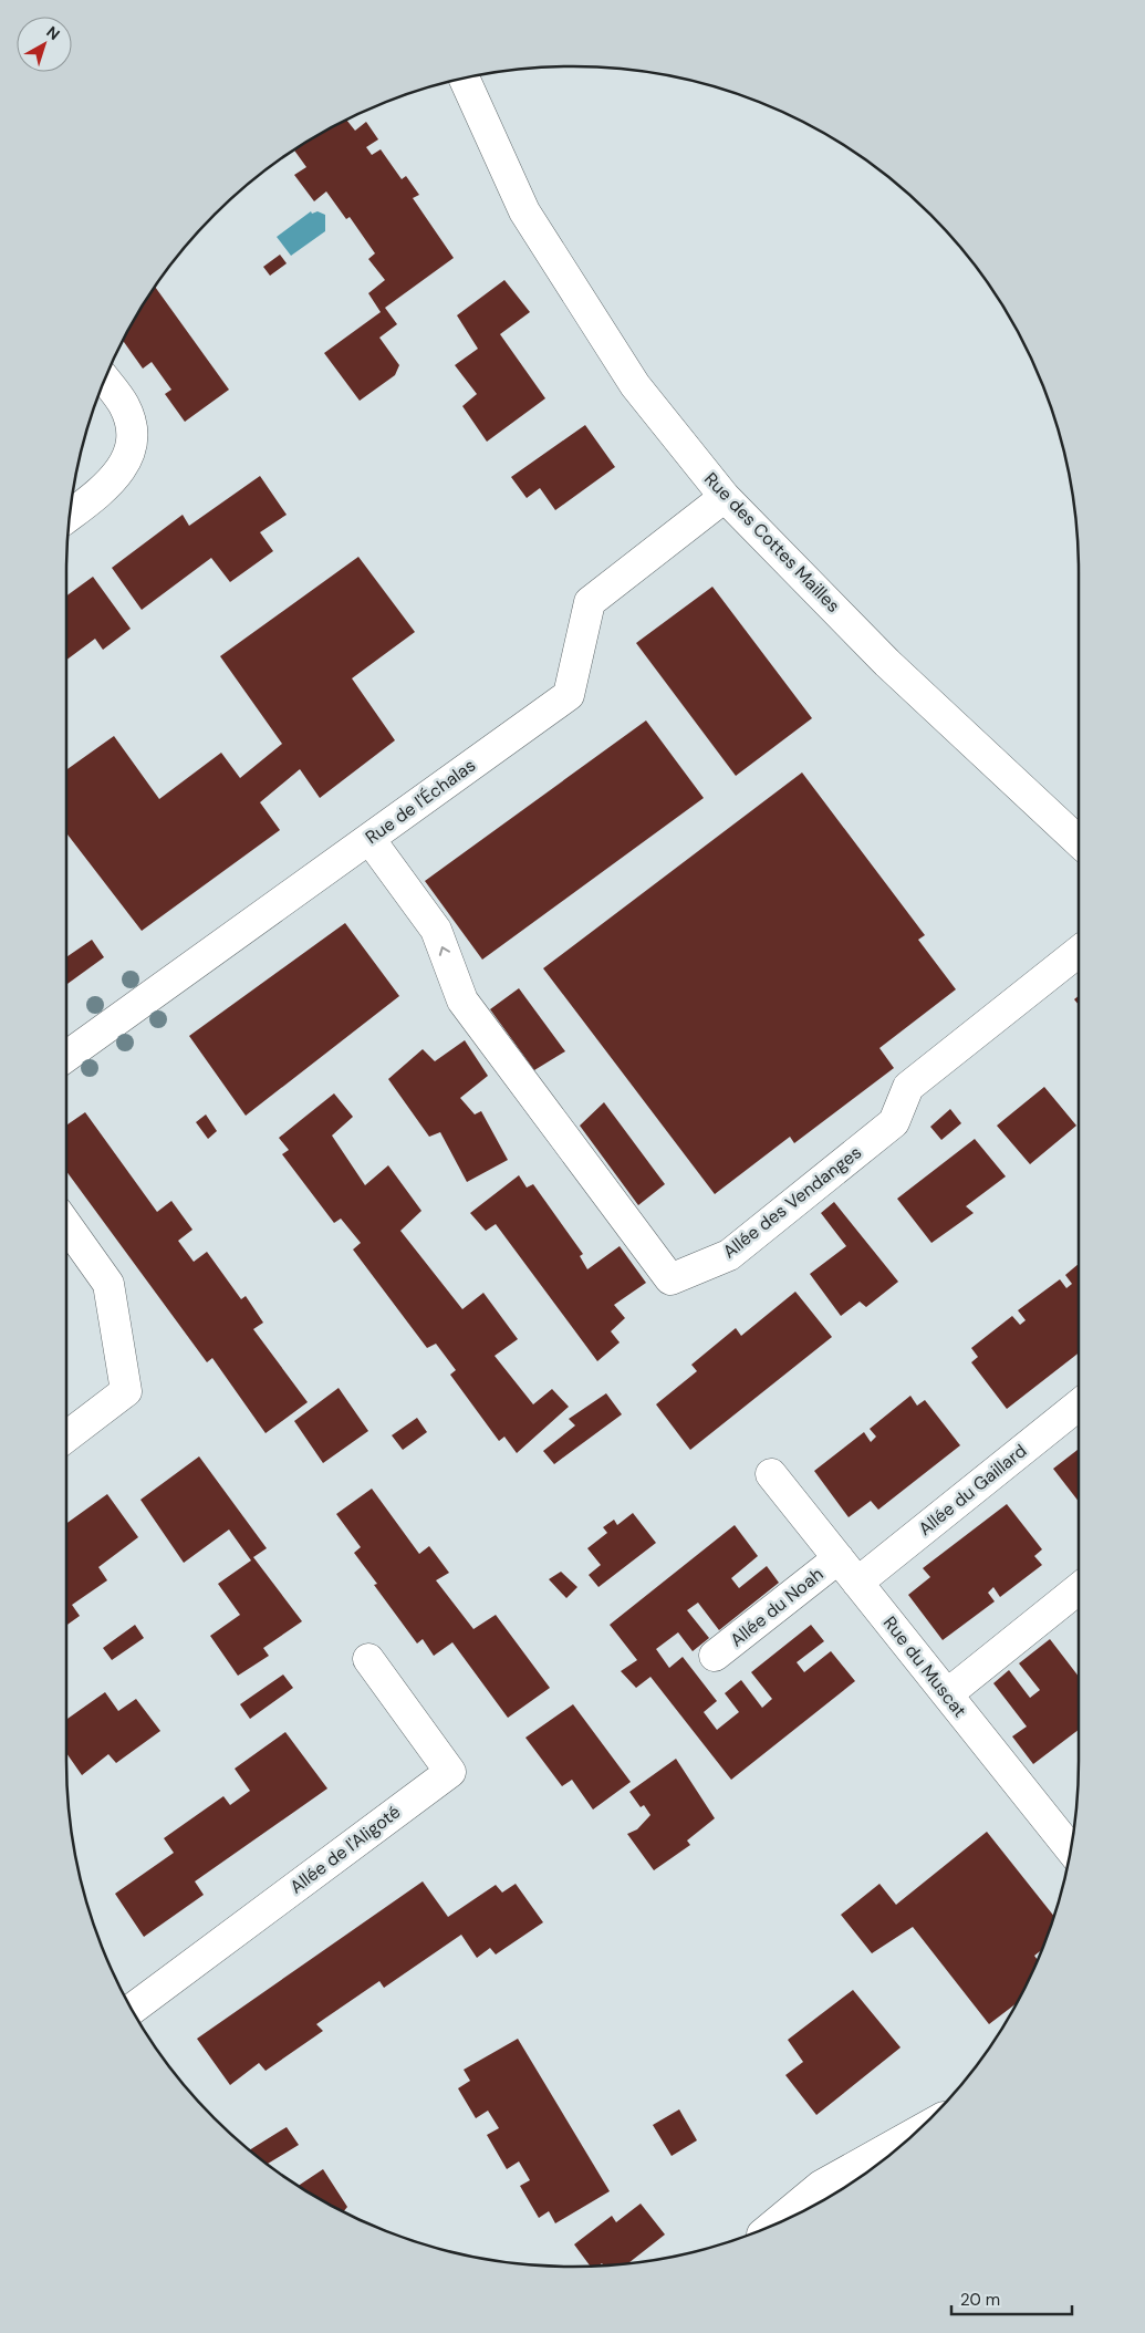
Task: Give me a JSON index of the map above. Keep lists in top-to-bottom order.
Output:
{
  "streets": {
    "street": [
      "Rue des Cottes Mailles",
      "Rue de l'Échalas",
      "Allée des Vendanges",
      "Allée du Gaillard",
      "Allée du Noah",
      "Rue du Muscat",
      "Allée de l'Aligoté"
    ]
  },
  "crossings": [
    ["Rue des Cottes Mailles", "Rue de l'Échalas"],
    ["Rue de l'Échalas", "Allée des Vendanges"],
    ["Allée du Gaillard", "Rue du Muscat"],
    ["Allée du Noah", "Rue du Muscat"]
  ],
  "scale_bar": "20 m",
  "north": "top right"
}
